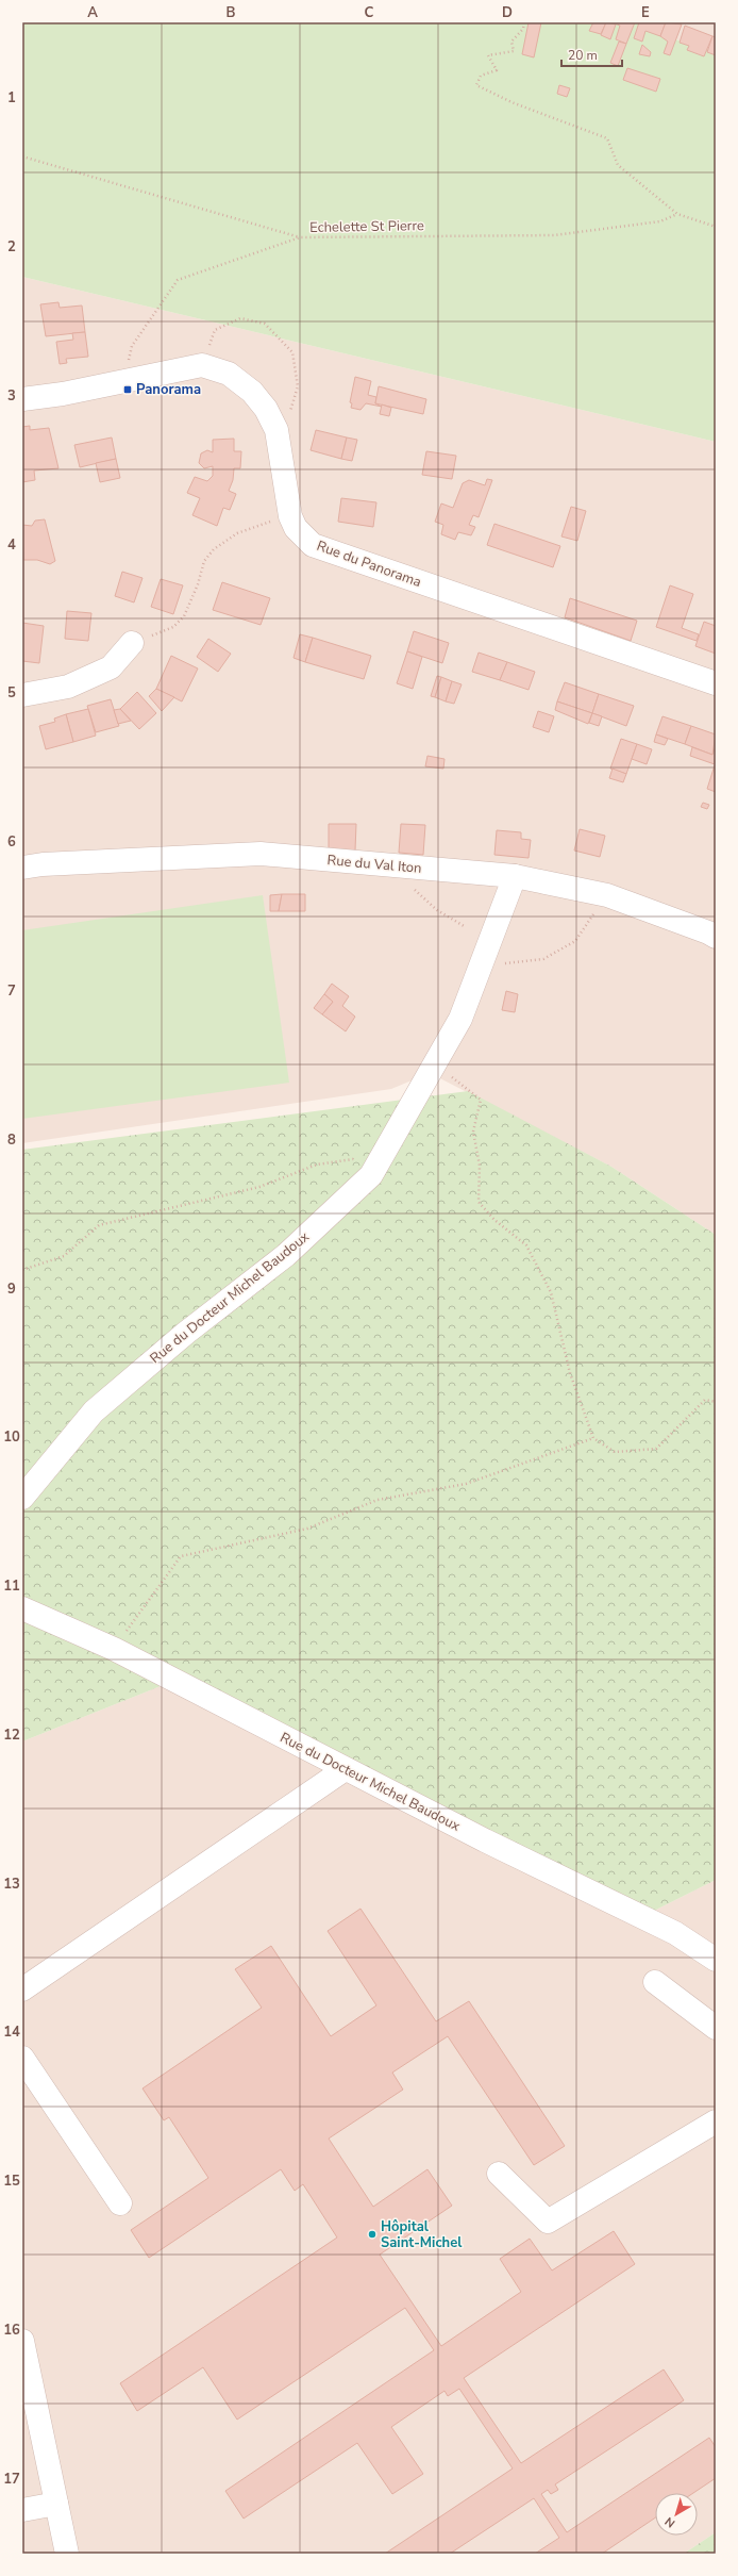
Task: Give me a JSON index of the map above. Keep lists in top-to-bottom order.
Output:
{
  "streets": {
    "street": ["Rue du Panorama", "Rue du Val Iton", "Rue du Docteur Michel Baudoux"],
    "path": ["Echelette St Pierre"]
  },
  "crossings": [
    ["Echelette St Pierre", "Rue du Panorama"],
    ["Rue du Val Iton", "Rue du Docteur Michel Baudoux"]
  ],
  "places": {
    "transit": ["Panorama"],
    "other": ["Hôpital Saint-Michel"]
  },
  "scale_bar": "20 m",
  "north": "bottom left",
  "grid": {
    "columns": [
      "A",
      "B",
      "C",
      "D",
      "E"
    ],
    "rows": [
      "1",
      "2",
      "3",
      "4",
      "5",
      "6",
      "7",
      "8",
      "9",
      "10",
      "11",
      "12",
      "13",
      "14",
      "15",
      "16",
      "17"
    ]
  }
}
